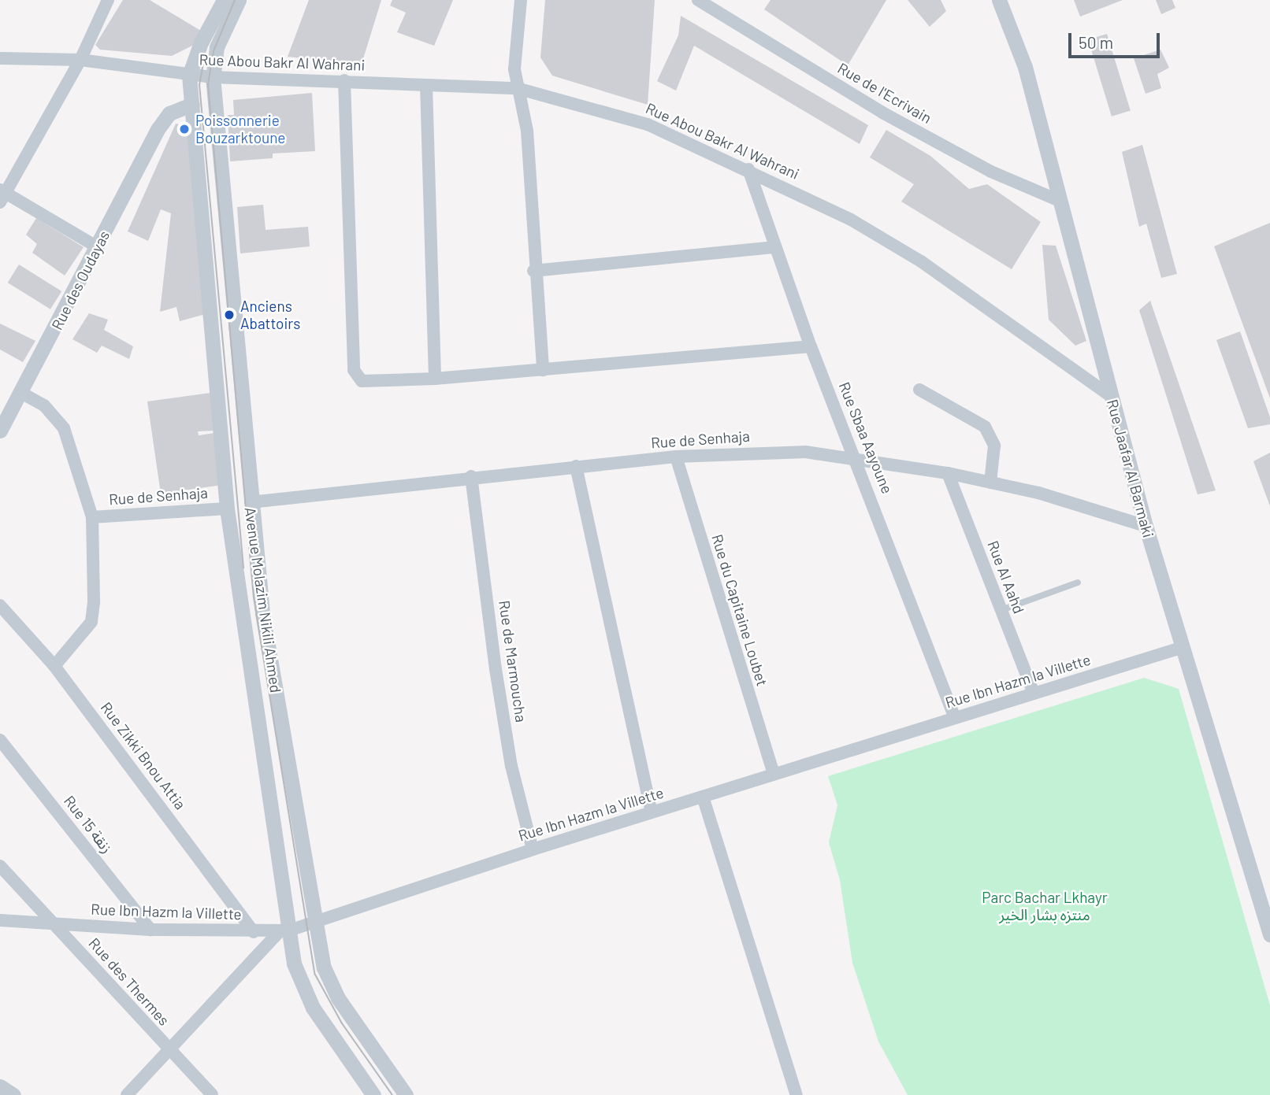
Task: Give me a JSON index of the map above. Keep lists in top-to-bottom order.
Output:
{
  "streets": {
    "street": [
      "Rue Abou Bakr Al Wahrani",
      "Rue de l'Ecrivain",
      "Rue des Oudayas",
      "Rue Sbaa Aayoune",
      "Rue de Senhaja",
      "Rue Jaafar Al Barmaki",
      "Rue Al Aahd",
      "Avenue Molazim Nikili Ahmed",
      "Rue du Capitaine Loubet",
      "Rue de Marmoucha",
      "Rue Ibn Hazm la Villette",
      "Rue Zikki Bnou Attia",
      "Rue 15 زنقة",
      "Rue des Thermes"
    ]
  },
  "crossings": [
    ["Rue Abou Bakr Al Wahrani", "Rue Sbaa Aayoune"],
    ["Rue Abou Bakr Al Wahrani", "Rue Jaafar Al Barmaki"],
    ["Rue Abou Bakr Al Wahrani", "Avenue Molazim Nikili Ahmed"],
    ["Rue de l'Ecrivain", "Rue Jaafar Al Barmaki"],
    ["Rue des Oudayas", "Avenue Molazim Nikili Ahmed"],
    ["Rue Sbaa Aayoune", "Rue de Senhaja"],
    ["Rue Sbaa Aayoune", "Rue Ibn Hazm la Villette"],
    ["Rue de Senhaja", "Rue Jaafar Al Barmaki"],
    ["Rue de Senhaja", "Rue Al Aahd"],
    ["Rue de Senhaja", "Avenue Molazim Nikili Ahmed"],
    ["Rue de Senhaja", "Rue du Capitaine Loubet"],
    ["Rue de Senhaja", "Rue de Marmoucha"],
    ["Rue Jaafar Al Barmaki", "Rue Ibn Hazm la Villette"],
    ["Rue Al Aahd", "Rue Ibn Hazm la Villette"],
    ["Avenue Molazim Nikili Ahmed", "Rue Ibn Hazm la Villette"],
    ["Rue du Capitaine Loubet", "Rue Ibn Hazm la Villette"],
    ["Rue de Marmoucha", "Rue Ibn Hazm la Villette"],
    ["Rue Ibn Hazm la Villette", "Rue Zikki Bnou Attia"],
    ["Rue Ibn Hazm la Villette", "Rue 15 زنقة"],
    ["Rue Ibn Hazm la Villette", "Rue des Thermes"]
  ],
  "parks": ["Parc Bachar Lkhayr منتزه بشار الخير"],
  "places": ["Poissonnerie Bouzarktoune", "Anciens Abattoirs"],
  "scale_bar": "50 m"
}
